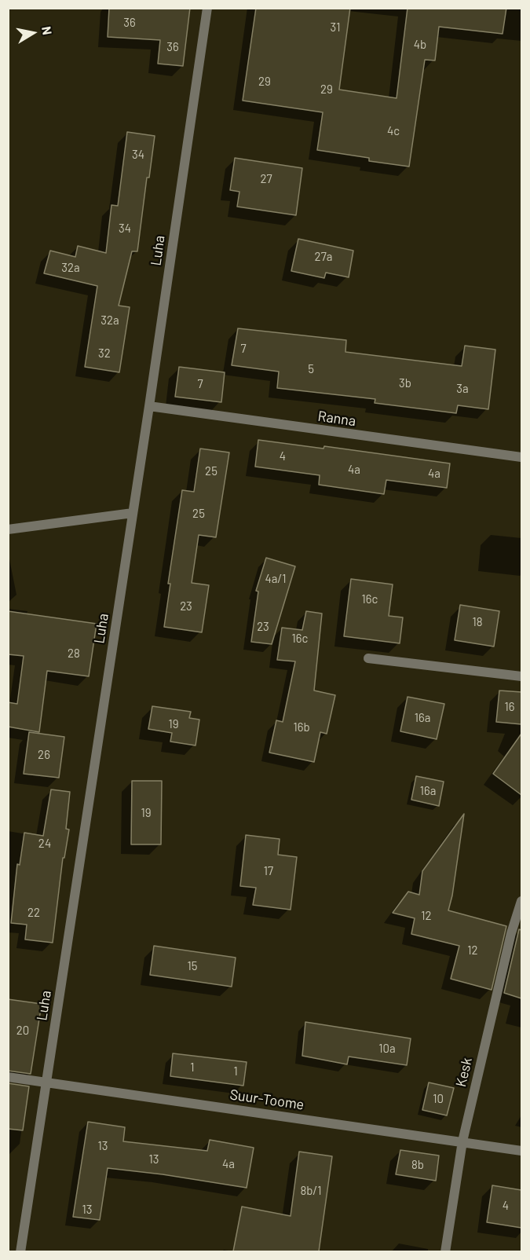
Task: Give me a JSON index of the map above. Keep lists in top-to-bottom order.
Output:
{
  "streets": {
    "street": [
      "Luha",
      "Ranna",
      "Kesk",
      "Suur-Toome"
    ]
  },
  "crossings": [
    ["Luha", "Ranna"],
    ["Luha", "Suur-Toome"],
    ["Kesk", "Suur-Toome"]
  ],
  "house_numbers": [
    "36",
    "31",
    "4b",
    "36",
    "29",
    "29",
    "4c",
    "34",
    "27",
    "34",
    "27a",
    "32a",
    "32a",
    "7",
    "32",
    "5",
    "3b",
    "7",
    "3a",
    "4",
    "4a",
    "25",
    "4a",
    "25",
    "4a/1",
    "16c",
    "23",
    "18",
    "23",
    "16c",
    "28",
    "16",
    "16a",
    "19",
    "16b",
    "26",
    "16a",
    "19",
    "24",
    "17",
    "22",
    "12",
    "12",
    "15",
    "20",
    "10a",
    "1",
    "1",
    "10",
    "13",
    "13",
    "4a",
    "8b",
    "8b/1",
    "4",
    "13"
  ],
  "north": "right"
}
